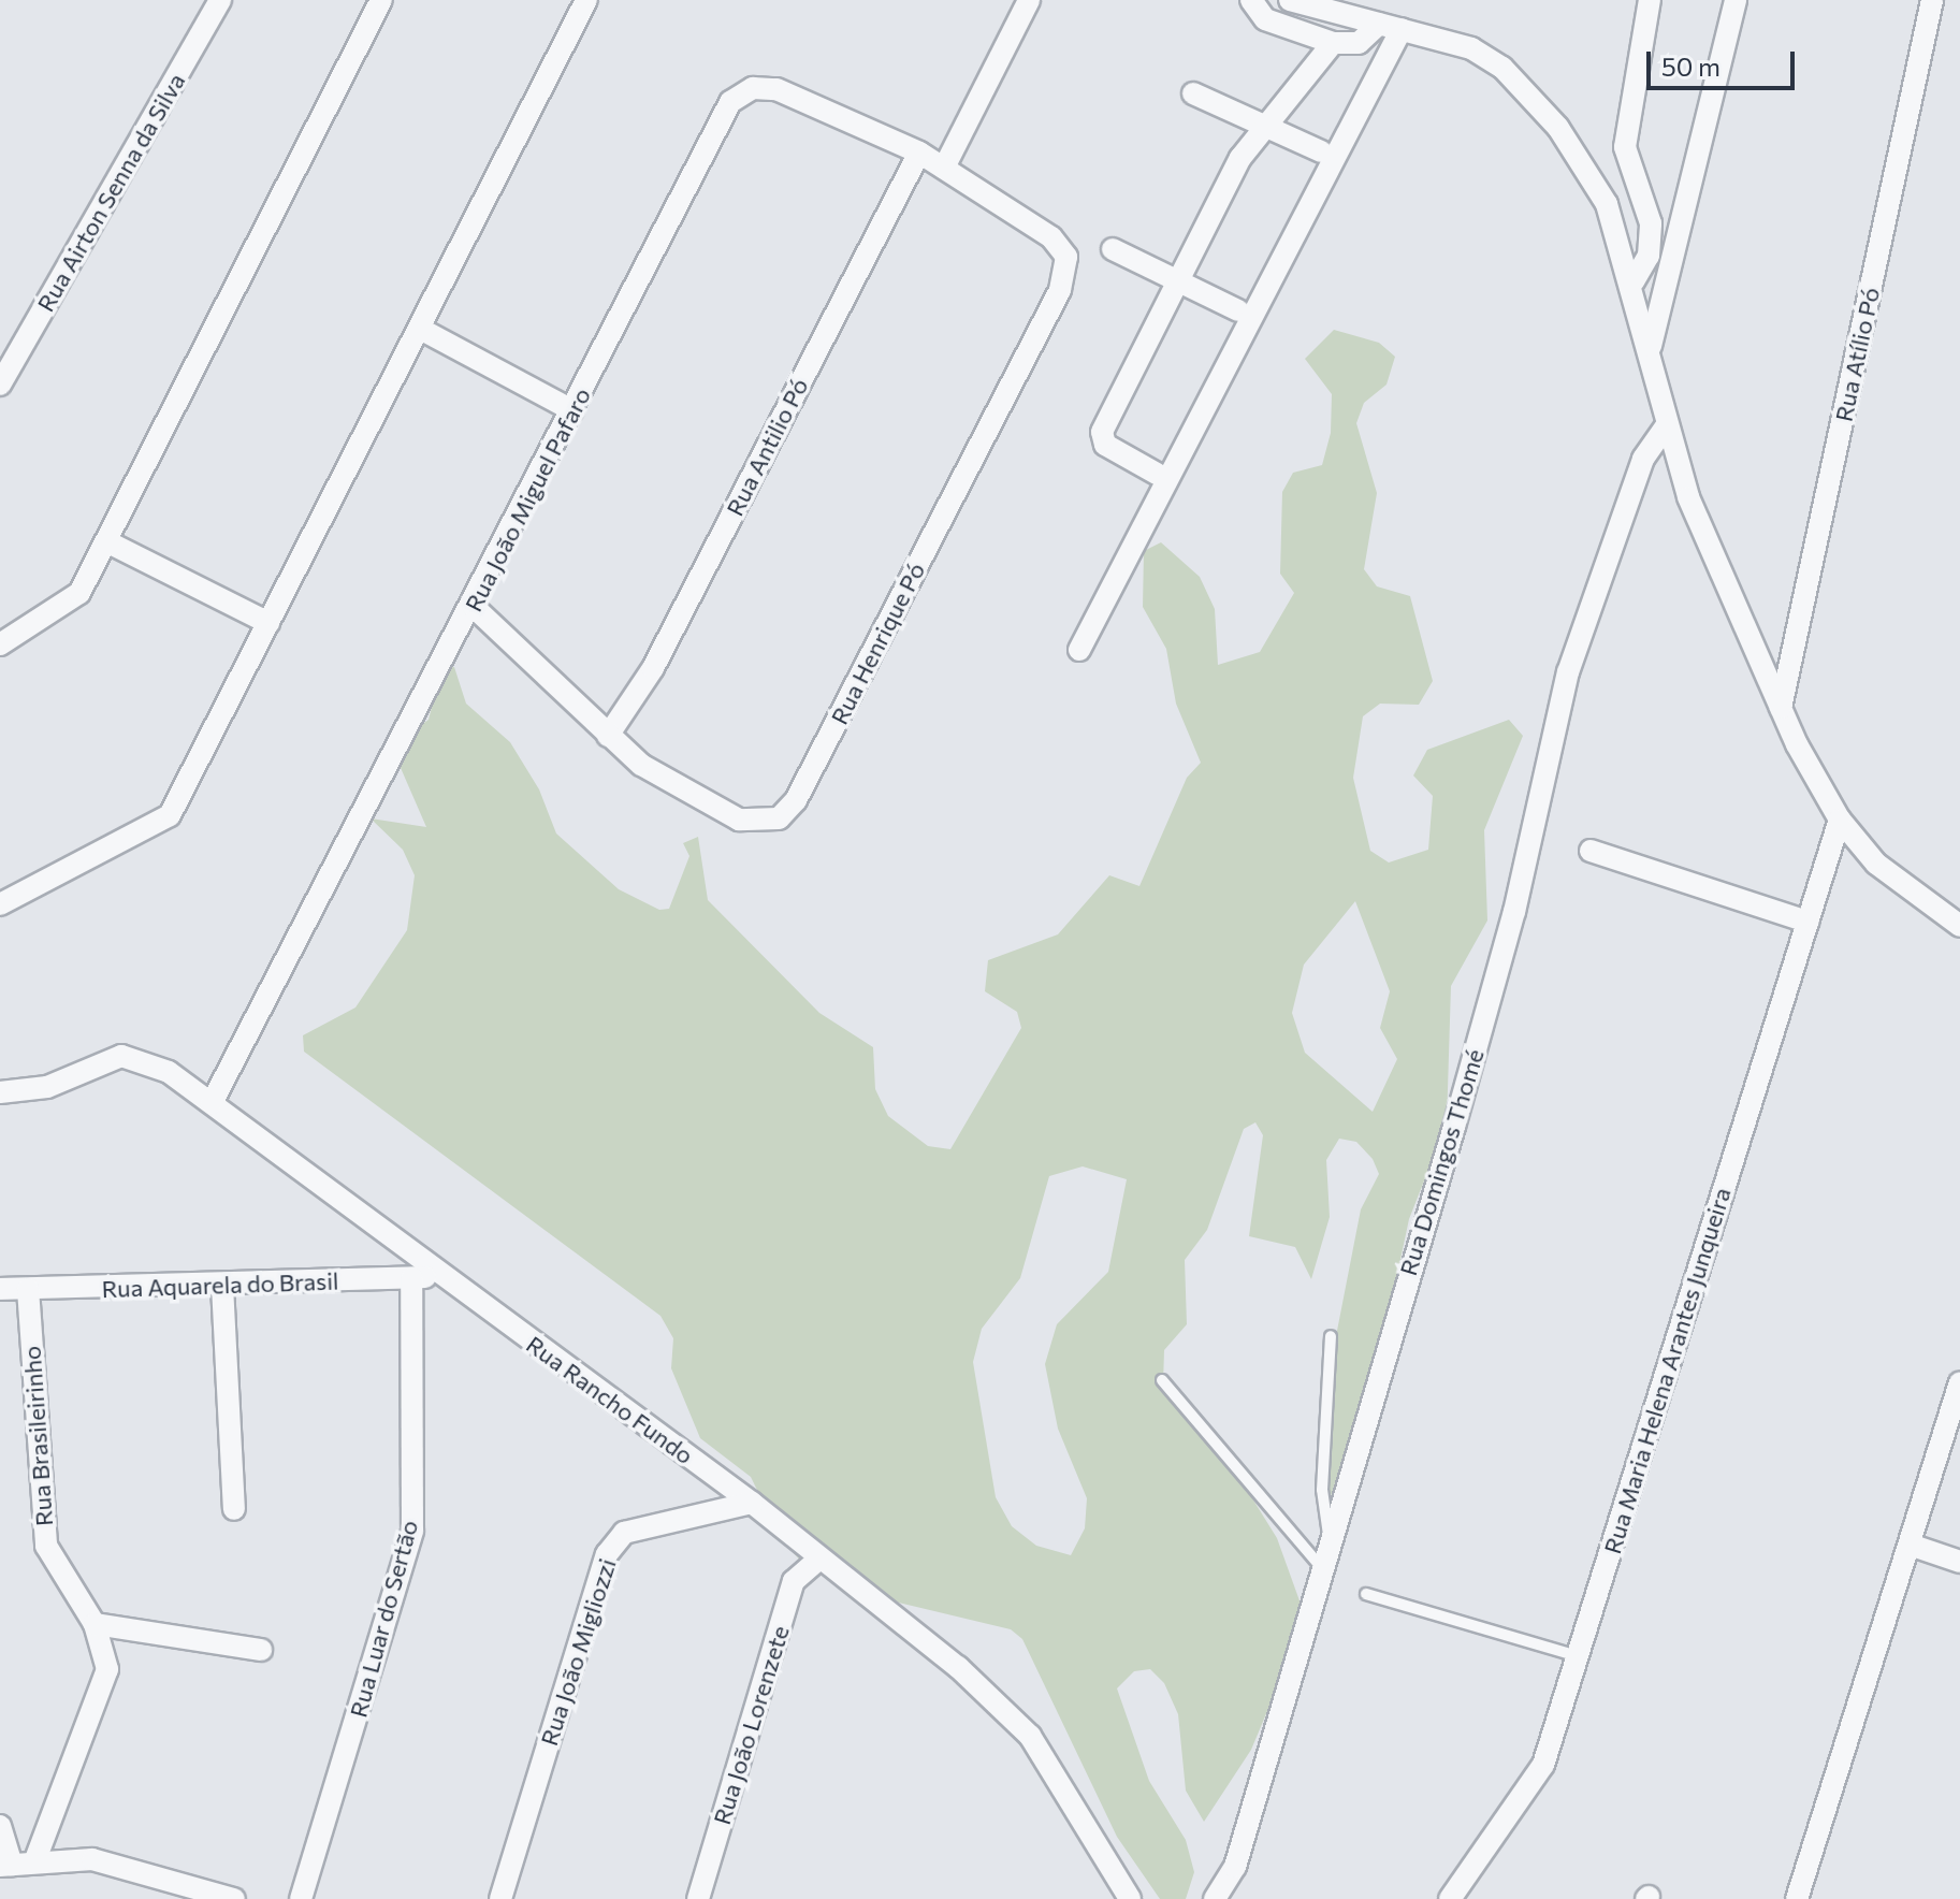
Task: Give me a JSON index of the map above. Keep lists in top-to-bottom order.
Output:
{
  "streets": {
    "street": [
      "Rua Airton Senna da Silva",
      "Rua Atílio Pó",
      "Rua Antilio Pó",
      "Rua João Miguel Pafaro",
      "Rua Henrique Pó",
      "Rua Domingos Thomé",
      "Rua Aquarela do Brasil",
      "Rua Maria Helena Arantes Junqueira",
      "Rua Rancho Fundo",
      "Rua Brasileirinho",
      "Rua Luar do Sertão",
      "Rua João Migliozzi",
      "Rua João Lorenzete"
    ]
  },
  "crossings": [
    ["Rua Antilio Pó", "Rua João Miguel Pafaro"],
    ["Rua Antilio Pó", "Rua Henrique Pó"],
    ["Rua João Miguel Pafaro", "Rua Henrique Pó"],
    ["Rua João Miguel Pafaro", "Rua Rancho Fundo"],
    ["Rua Aquarela do Brasil", "Rua Rancho Fundo"],
    ["Rua Aquarela do Brasil", "Rua Brasileirinho"],
    ["Rua Aquarela do Brasil", "Rua Luar do Sertão"],
    ["Rua Rancho Fundo", "Rua João Migliozzi"],
    ["Rua Rancho Fundo", "Rua João Lorenzete"]
  ],
  "scale_bar": "50 m"
}
